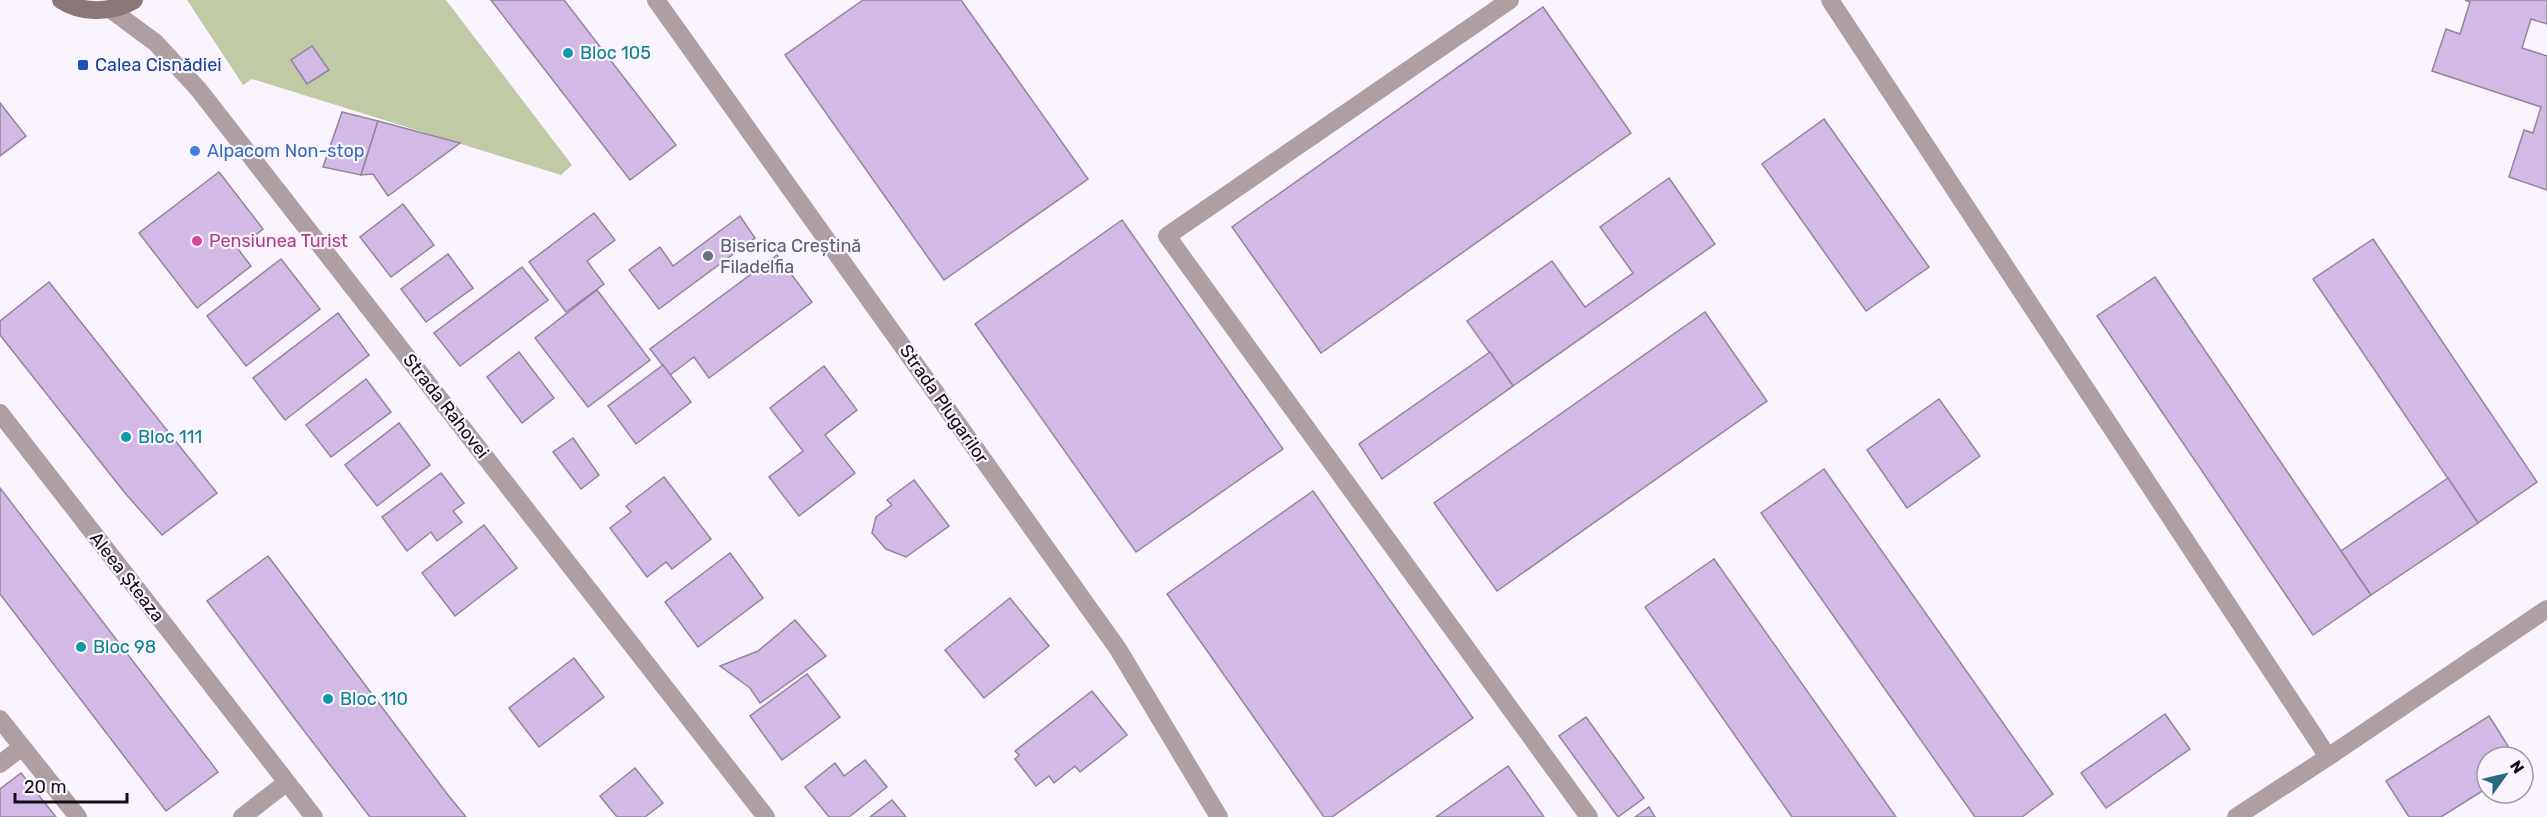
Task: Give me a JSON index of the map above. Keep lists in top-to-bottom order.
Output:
{
  "streets": {
    "street": ["Strada Plugarilor", "Strada Rahovei", "Aleea Șteaza"]
  },
  "places": {
    "other": [
      "Bloc 105",
      "Alpacom Non-stop",
      "Pensiunea Turist",
      "Biserica Creștină Filadelfia",
      "Bloc 111",
      "Bloc 98",
      "Bloc 110"
    ],
    "transit": ["Calea Cisnădiei"]
  },
  "scale_bar": "20 m",
  "north": "top right"
}
